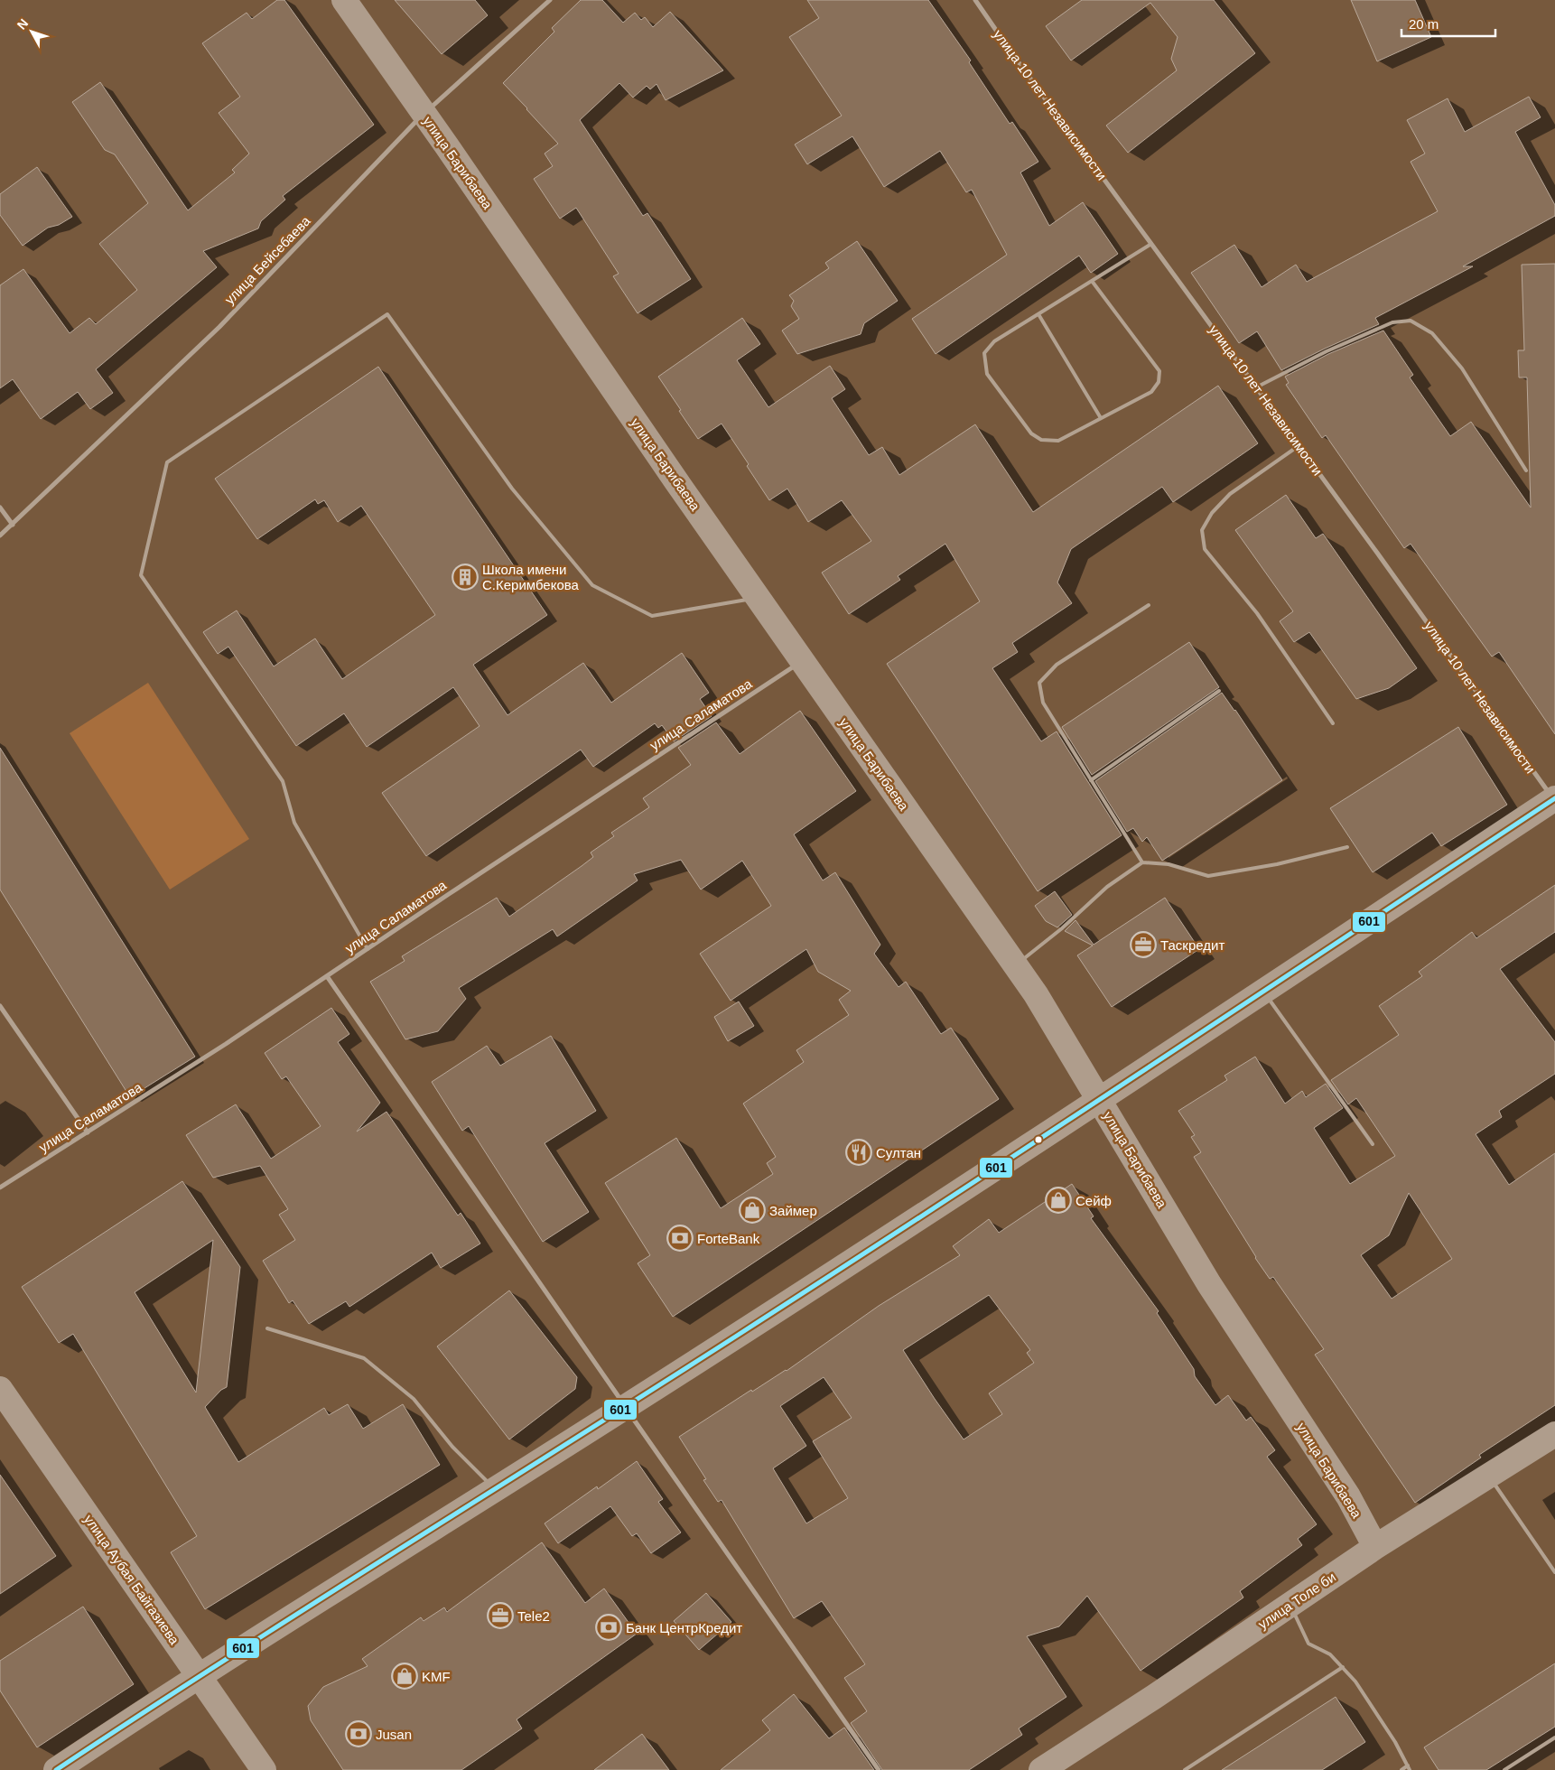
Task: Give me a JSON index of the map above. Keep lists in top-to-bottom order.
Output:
{
  "streets": {
    "street": [
      "улица 10 лет Независимости",
      "улица Барибаева",
      "улица Бейсебаева",
      "улица Саламатова",
      "улица Аубая Байгазиева",
      "улица Толе би"
    ]
  },
  "crossings": [
    ["улица Барибаева", "улица Бейсебаева"],
    ["улица Барибаева", "улица Саламатова"],
    ["улица Барибаева", "улица Толе би"]
  ],
  "places": {
    "building": ["Школа имени С.Керимбекова"],
    "office": ["Таскредит", "Tele2"],
    "restaurant": ["Султан"],
    "shop": ["Сейф", "Займер", "KMF"],
    "bank": ["ForteBank", "Банк ЦентрКредит", "Jusan"]
  },
  "lines": ["transit line 601"],
  "scale_bar": "20 m",
  "north": "top left"
}
